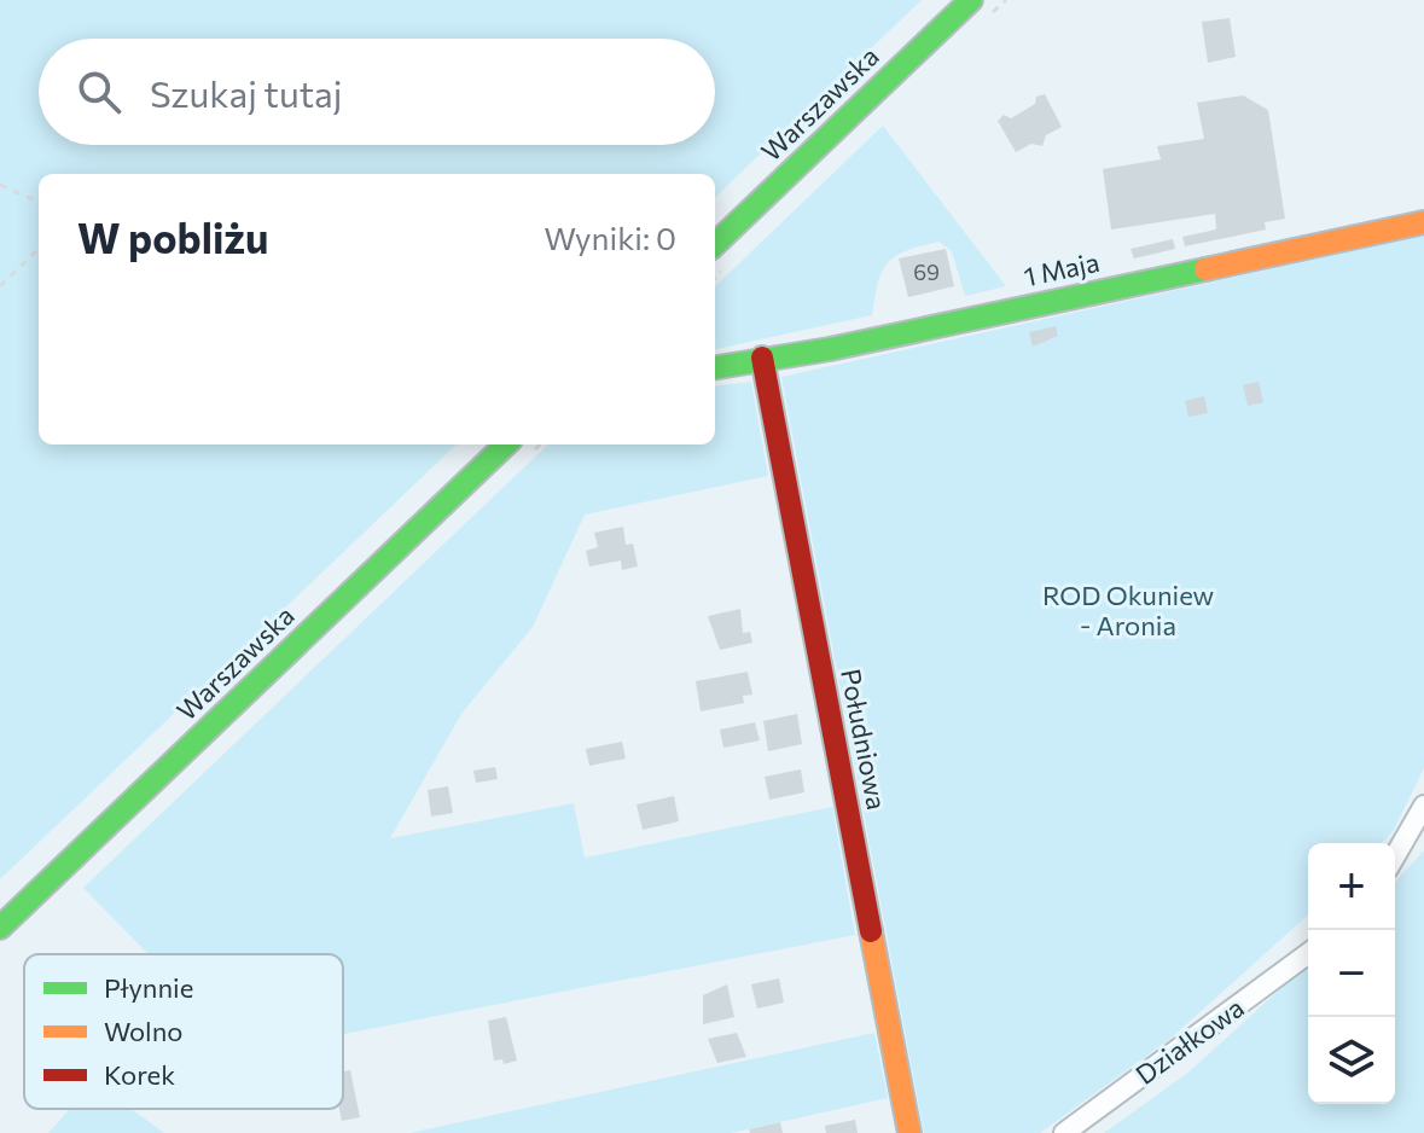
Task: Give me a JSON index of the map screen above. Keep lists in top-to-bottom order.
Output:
{
  "streets": {
    "street": [
      "Warszawska",
      "1 Maja",
      "Południowa",
      "Działkowa"
    ]
  },
  "crossings": [
    ["1 Maja", "Południowa"]
  ],
  "parks": ["ROD Okuniew - Aronia"],
  "house_numbers": ["69"],
  "legend": ["Płynnie", "Wolno", "Korek"],
  "page": {
    "search": "Szukaj tutaj",
    "heading": ["W pobliżu", "Wyniki: 0"],
    "map_buttons": ["+", "−"]
  }
}
